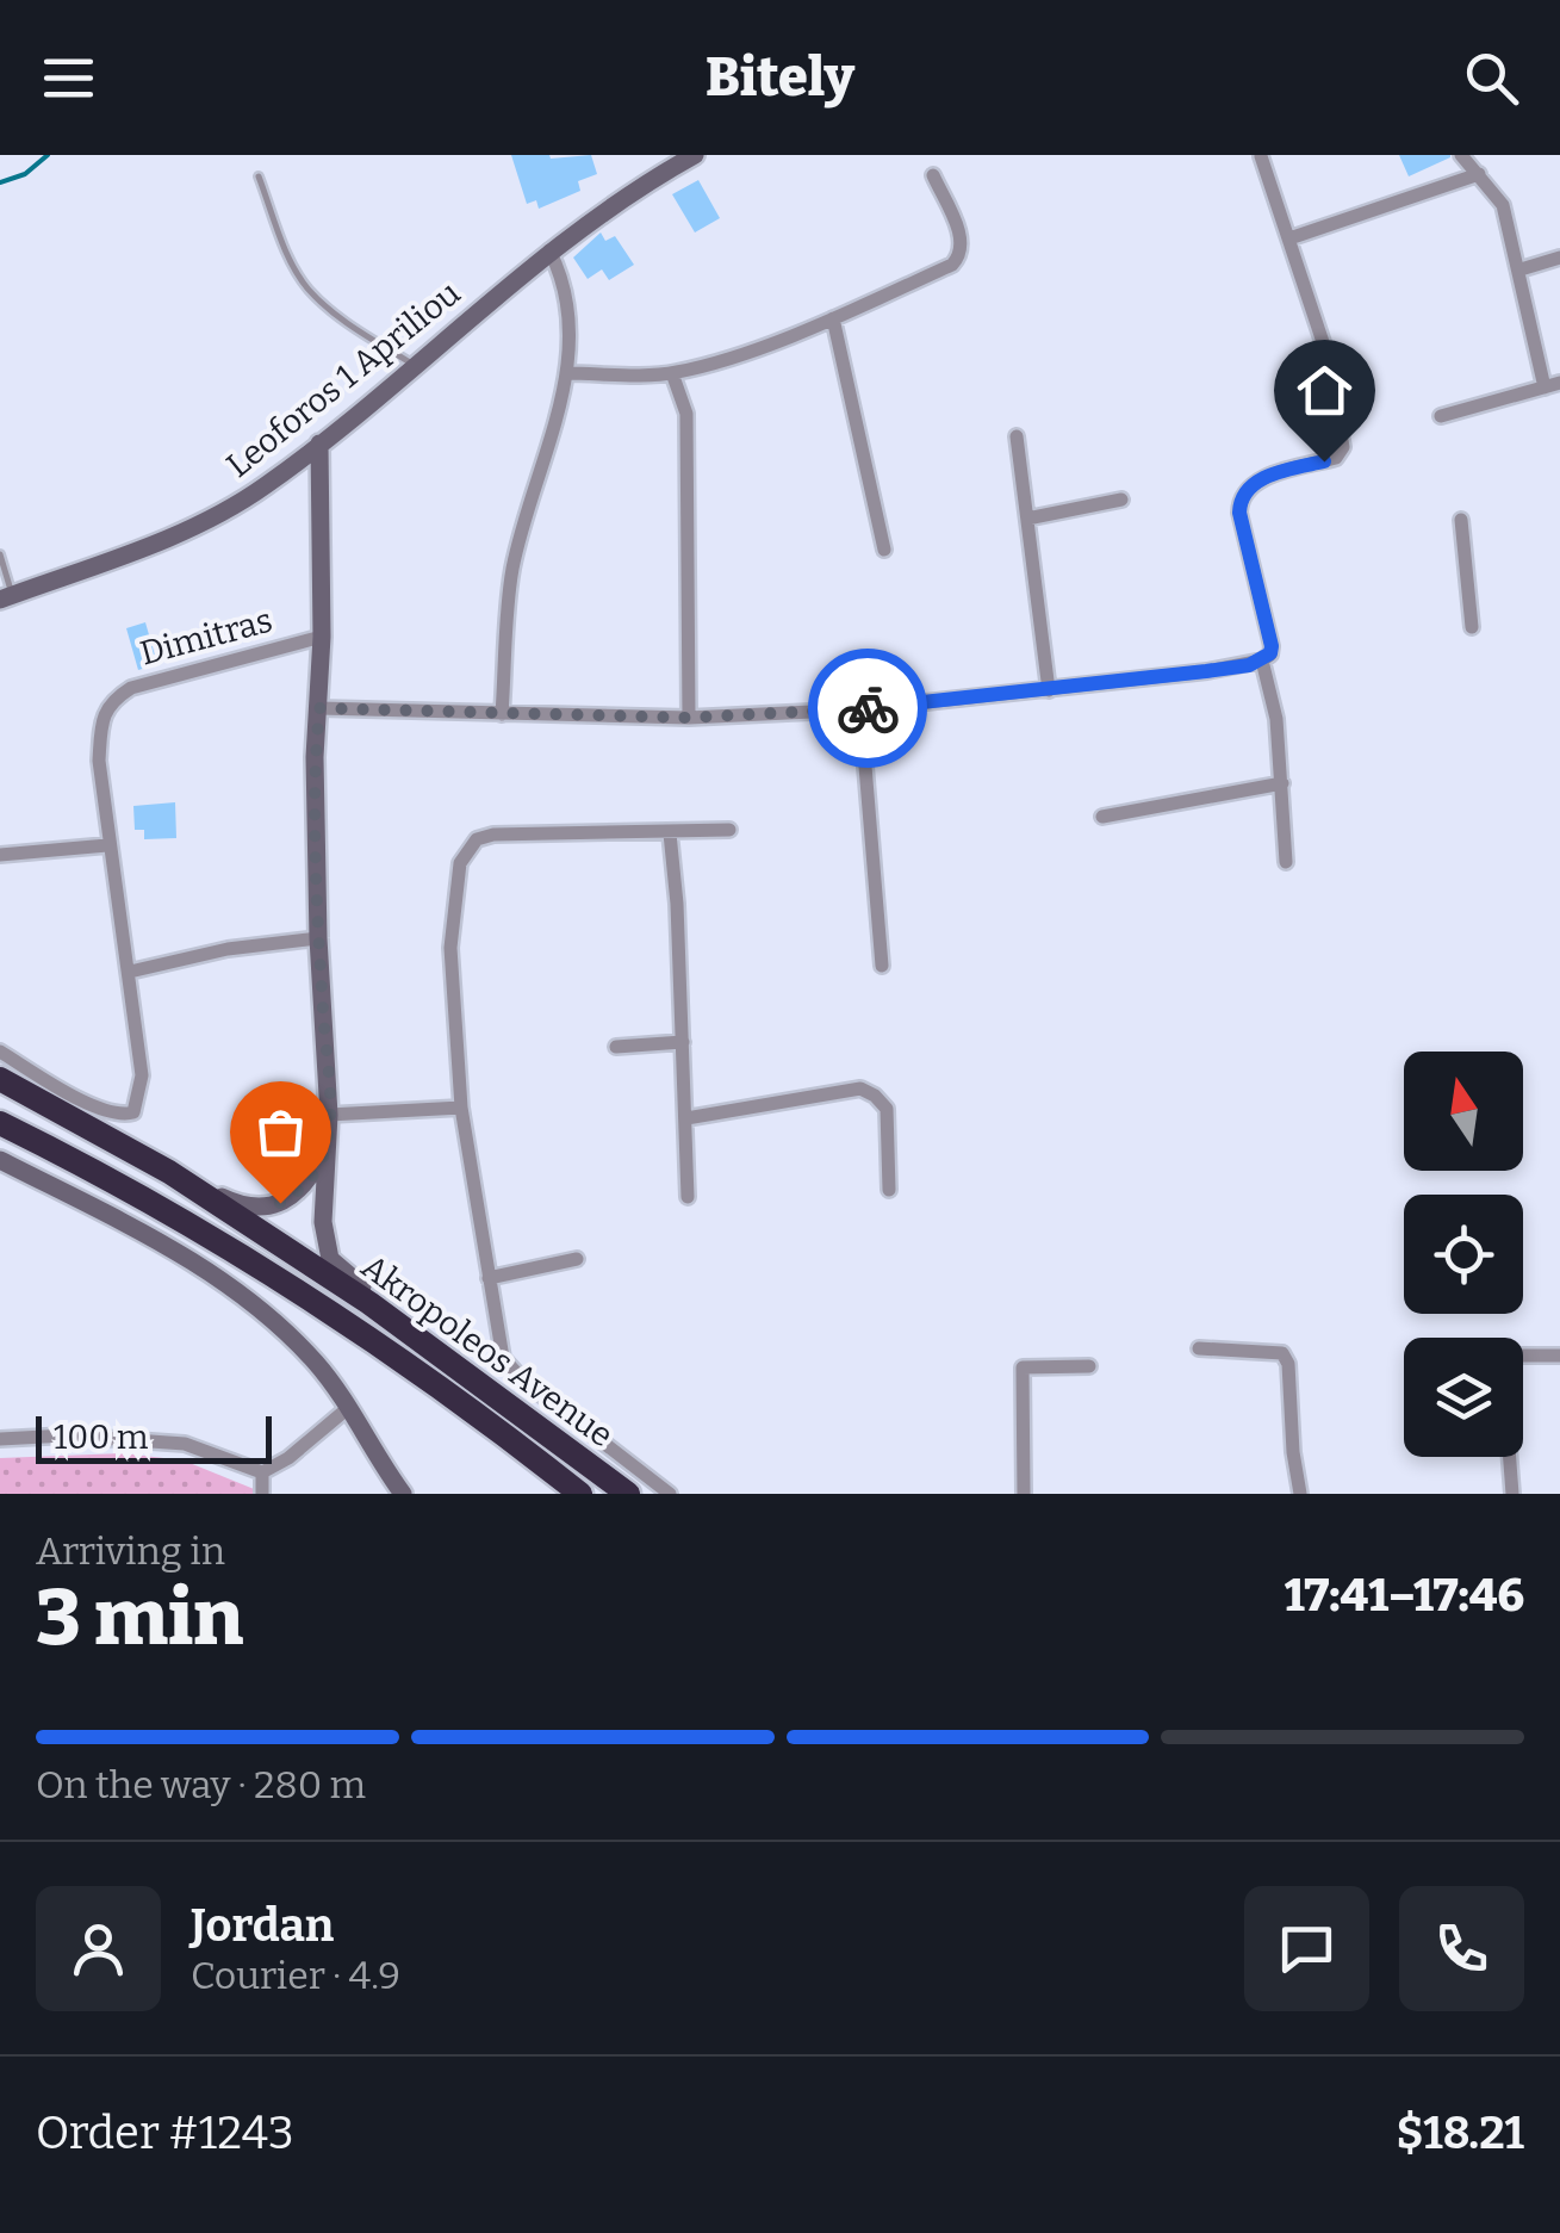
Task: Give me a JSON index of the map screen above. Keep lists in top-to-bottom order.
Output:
{
  "streets": {
    "highway": ["Akropoleos Avenue"],
    "street": ["Leoforos 1 Apriliou", "Dimitras"]
  },
  "scale_bar": "100 m",
  "north": "top",
  "page": {
    "header": "Bitely",
    "scale": "100 m",
    "heading": ["3 min", "Arriving in", "17:41–17:46"],
    "panel": [
      "Jordan",
      "Courier · 4.9",
      "Order #1243",
      "$18.21"
    ],
    "bar": "On the way · 280 m"
  }
}
